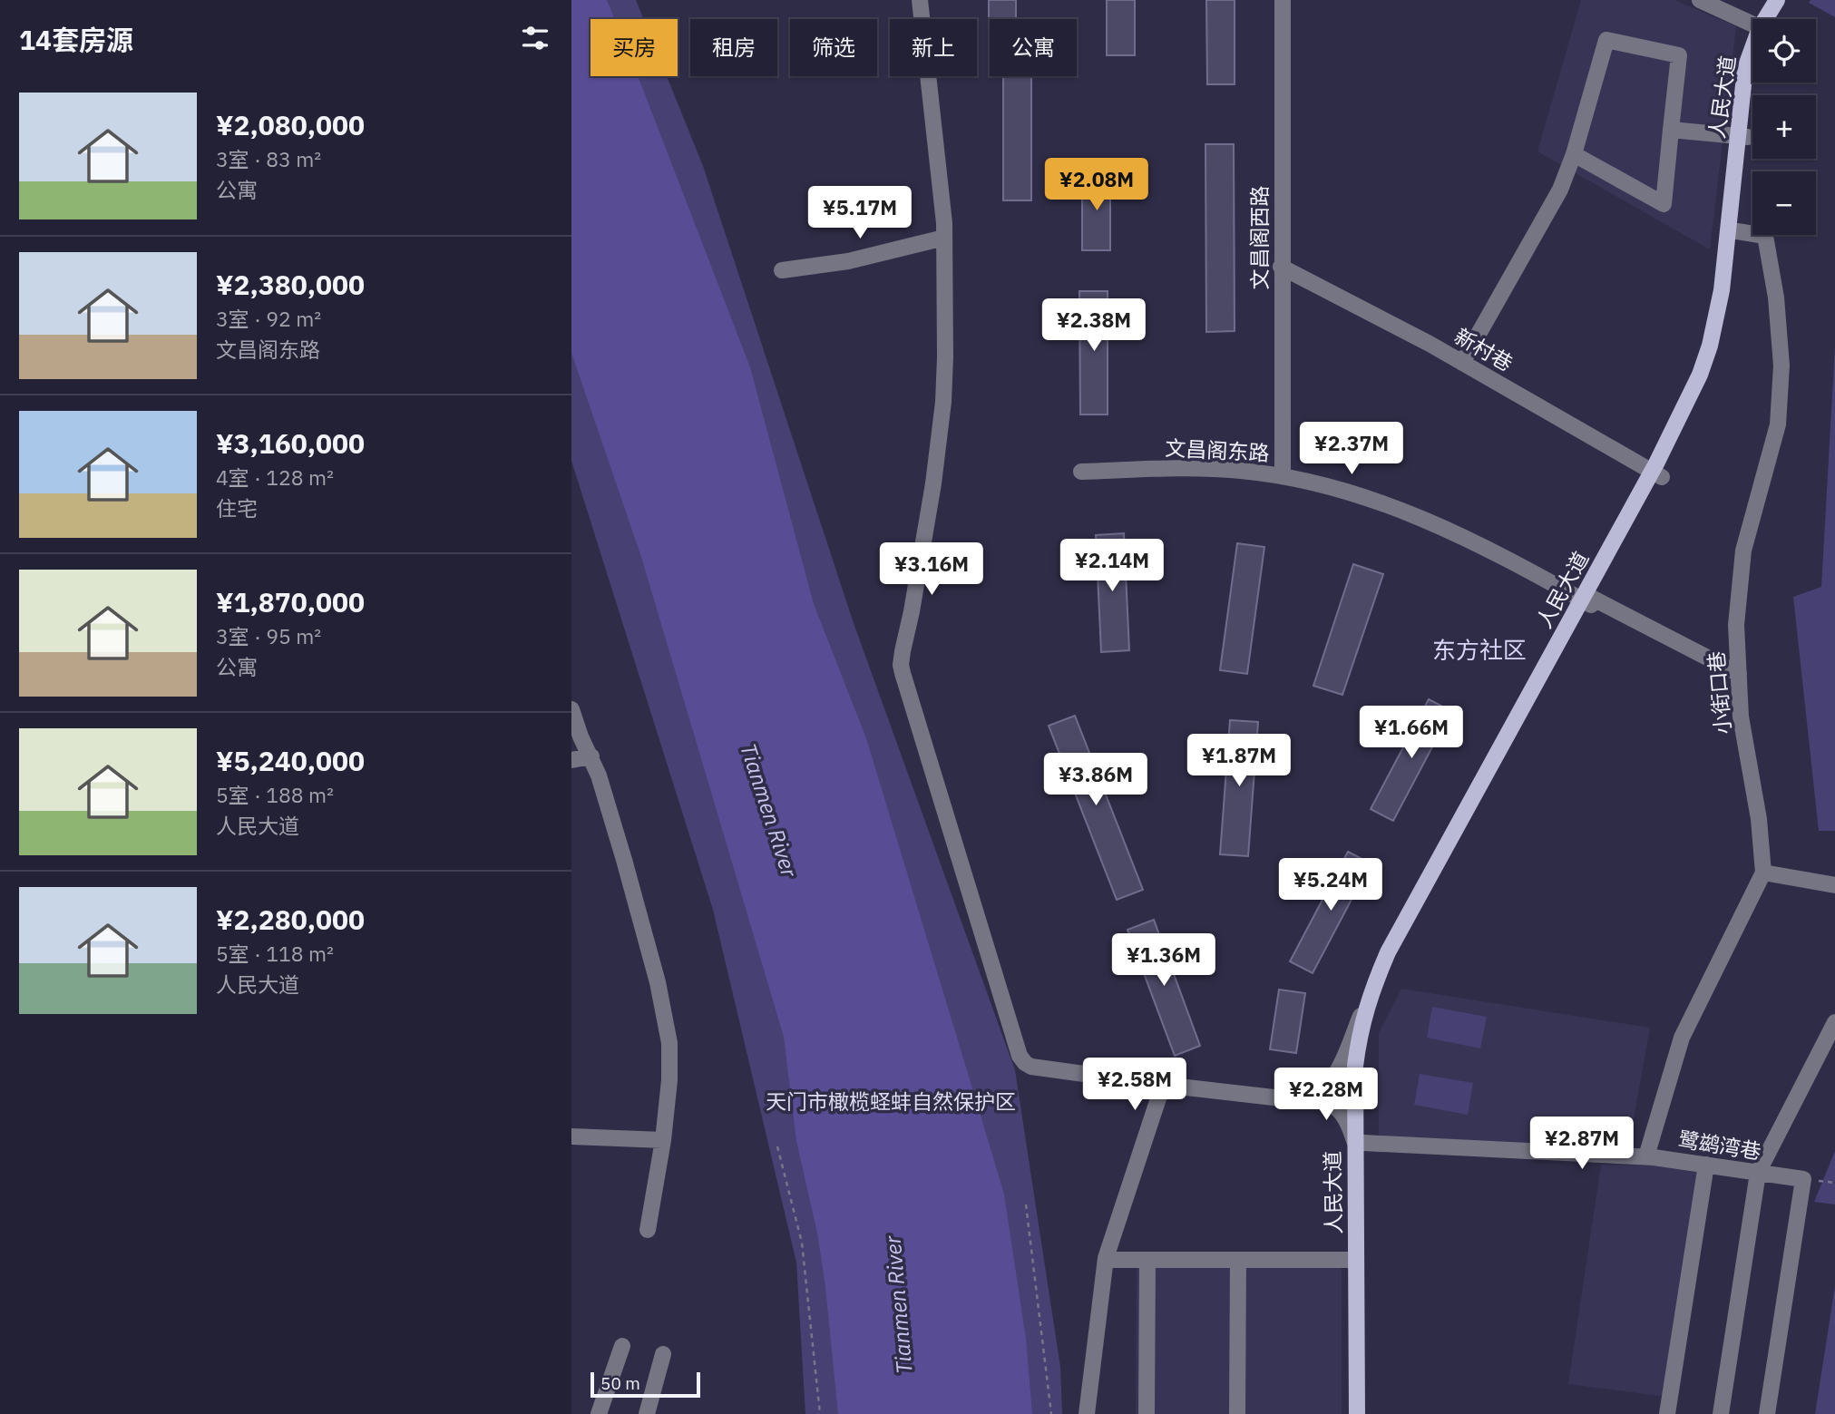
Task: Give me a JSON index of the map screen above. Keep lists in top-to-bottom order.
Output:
{
  "streets": {
    "main road": ["人民大道"],
    "street": [
      "文昌阁西路",
      "新村巷",
      "文昌阁东路",
      "小街口巷",
      "鹭鹚湾巷"
    ]
  },
  "crossings": [
    ["人民大道", "新村巷"],
    ["人民大道", "文昌阁东路"],
    ["人民大道", "小街口巷"],
    ["人民大道", "鹭鹚湾巷"],
    ["文昌阁西路", "新村巷"],
    ["文昌阁西路", "文昌阁东路"],
    ["文昌阁东路", "小街口巷"]
  ],
  "districts": ["东方社区"],
  "water": ["Tianmen River"],
  "parks": ["天门市橄榄蛏蚌自然保护区"],
  "scale_bar": "50 m",
  "page": {
    "heading": "14套房源",
    "map_buttons": ["+", "−"],
    "chip": [
      "买房",
      "租房",
      "筛选",
      "新上",
      "公寓"
    ],
    "list": [
      {
        "name": "¥2,080,000",
        "note": "3室 · 83 m² · 公寓"
      },
      {
        "name": "¥2,380,000",
        "note": "3室 · 92 m² · 文昌阁东路"
      },
      {
        "name": "¥3,160,000",
        "note": "4室 · 128 m² · 住宅"
      },
      {
        "name": "¥1,870,000",
        "note": "3室 · 95 m² · 公寓"
      },
      {
        "name": "¥5,240,000",
        "note": "5室 · 188 m² · 人民大道"
      },
      {
        "name": "¥2,280,000",
        "note": "5室 · 118 m² · 人民大道"
      }
    ],
    "price": [
      "¥2.08M",
      "¥5.17M",
      "¥2.38M",
      "¥2.37M",
      "¥2.14M",
      "¥3.16M",
      "¥1.66M",
      "¥1.87M",
      "¥3.86M",
      "¥5.24M",
      "¥1.36M",
      "¥2.58M",
      "¥2.28M",
      "¥2.87M"
    ],
    "scale": "50 m"
  }
}
